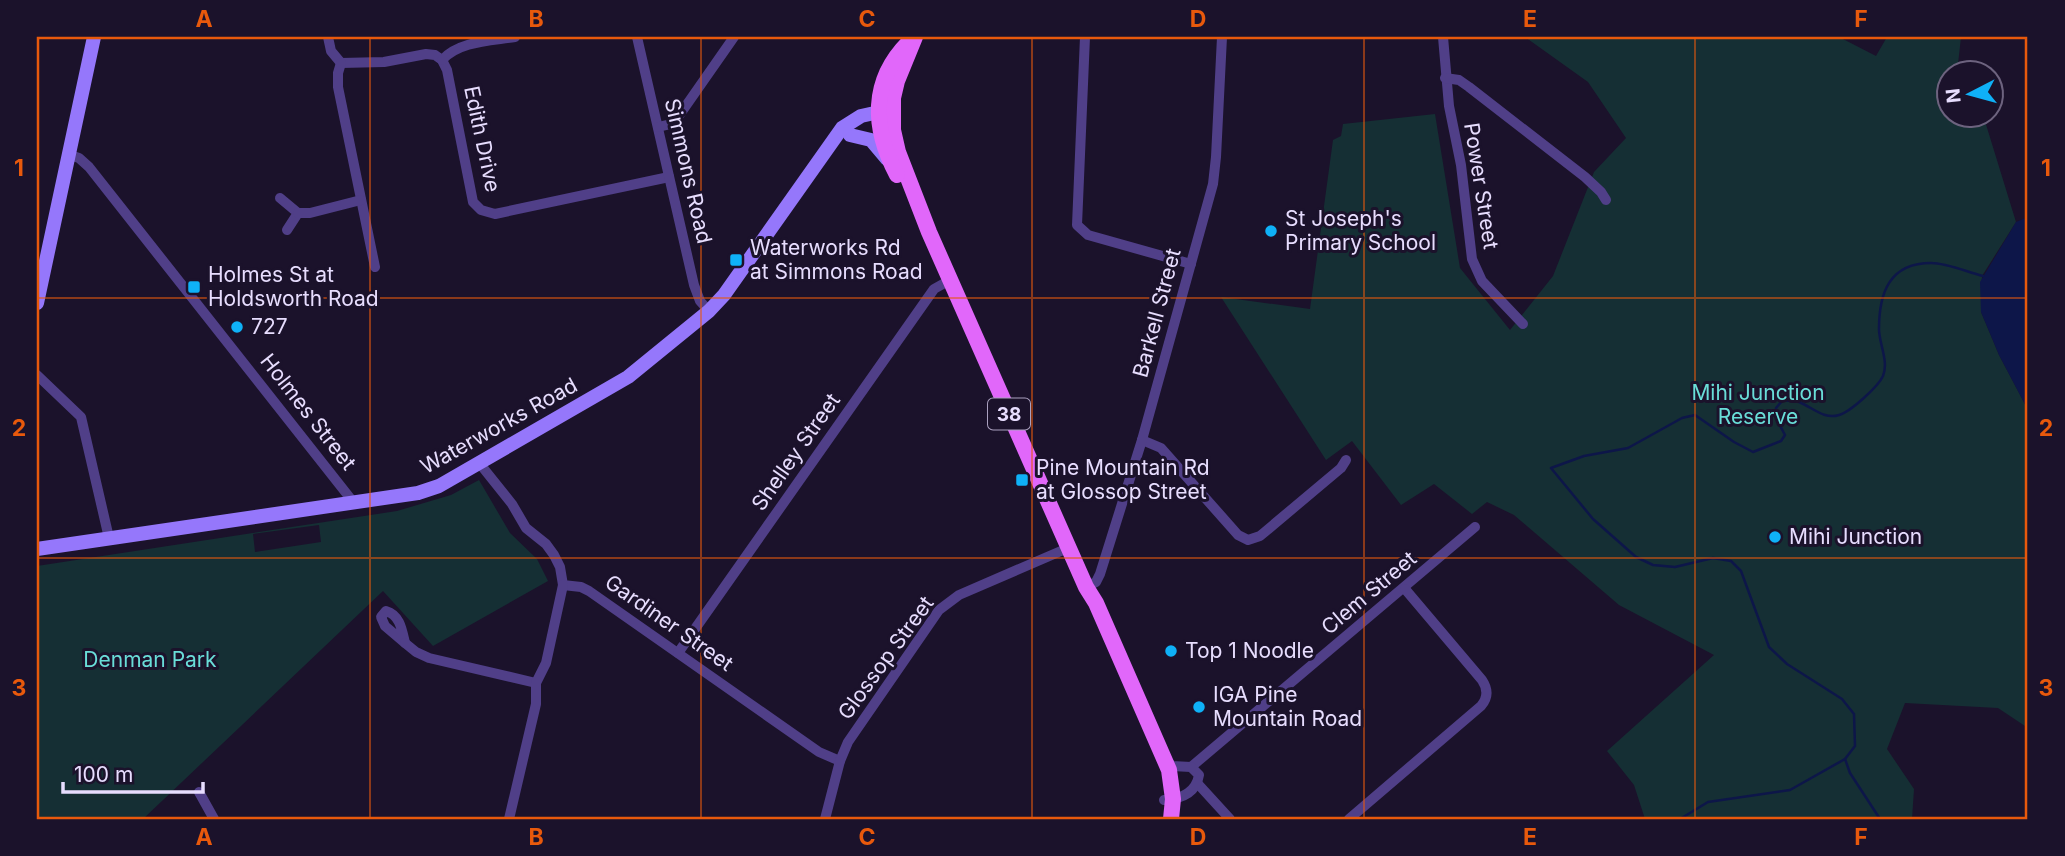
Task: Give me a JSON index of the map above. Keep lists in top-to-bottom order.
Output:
{
  "streets": {
    "main road": ["38", "Waterworks Road"],
    "street": [
      "Edith Drive",
      "Simmons Road",
      "Power Street",
      "Barkell Street",
      "Holmes Street",
      "Shelley Street",
      "Clem Street",
      "Gardiner Street",
      "Glossop Street"
    ]
  },
  "crossings": [
    ["Edith Drive", "Simmons Road"],
    ["Simmons Road", "Waterworks Road"],
    ["Barkell Street", "38"],
    ["Holmes Street", "Waterworks Road"],
    ["38", "Waterworks Road"],
    ["38", "Shelley Street"],
    ["38", "Glossop Street"],
    ["Shelley Street", "Gardiner Street"],
    ["Gardiner Street", "Glossop Street"]
  ],
  "parks": ["Mihi Junction Reserve", "Denman Park"],
  "places": {
    "other": [
      "St Joseph's Primary School",
      "727",
      "Mihi Junction",
      "Top 1 Noodle",
      "IGA Pine Mountain Road"
    ],
    "transit": ["Waterworks Rd at Simmons Road", "Holmes St at Holdsworth Road", "Pine Mountain Rd at Glossop Street"]
  },
  "scale_bar": "100 m",
  "north": "left",
  "grid": {
    "columns": [
      "A",
      "B",
      "C",
      "D",
      "E",
      "F"
    ],
    "rows": ["1", "2", "3"]
  }
}
